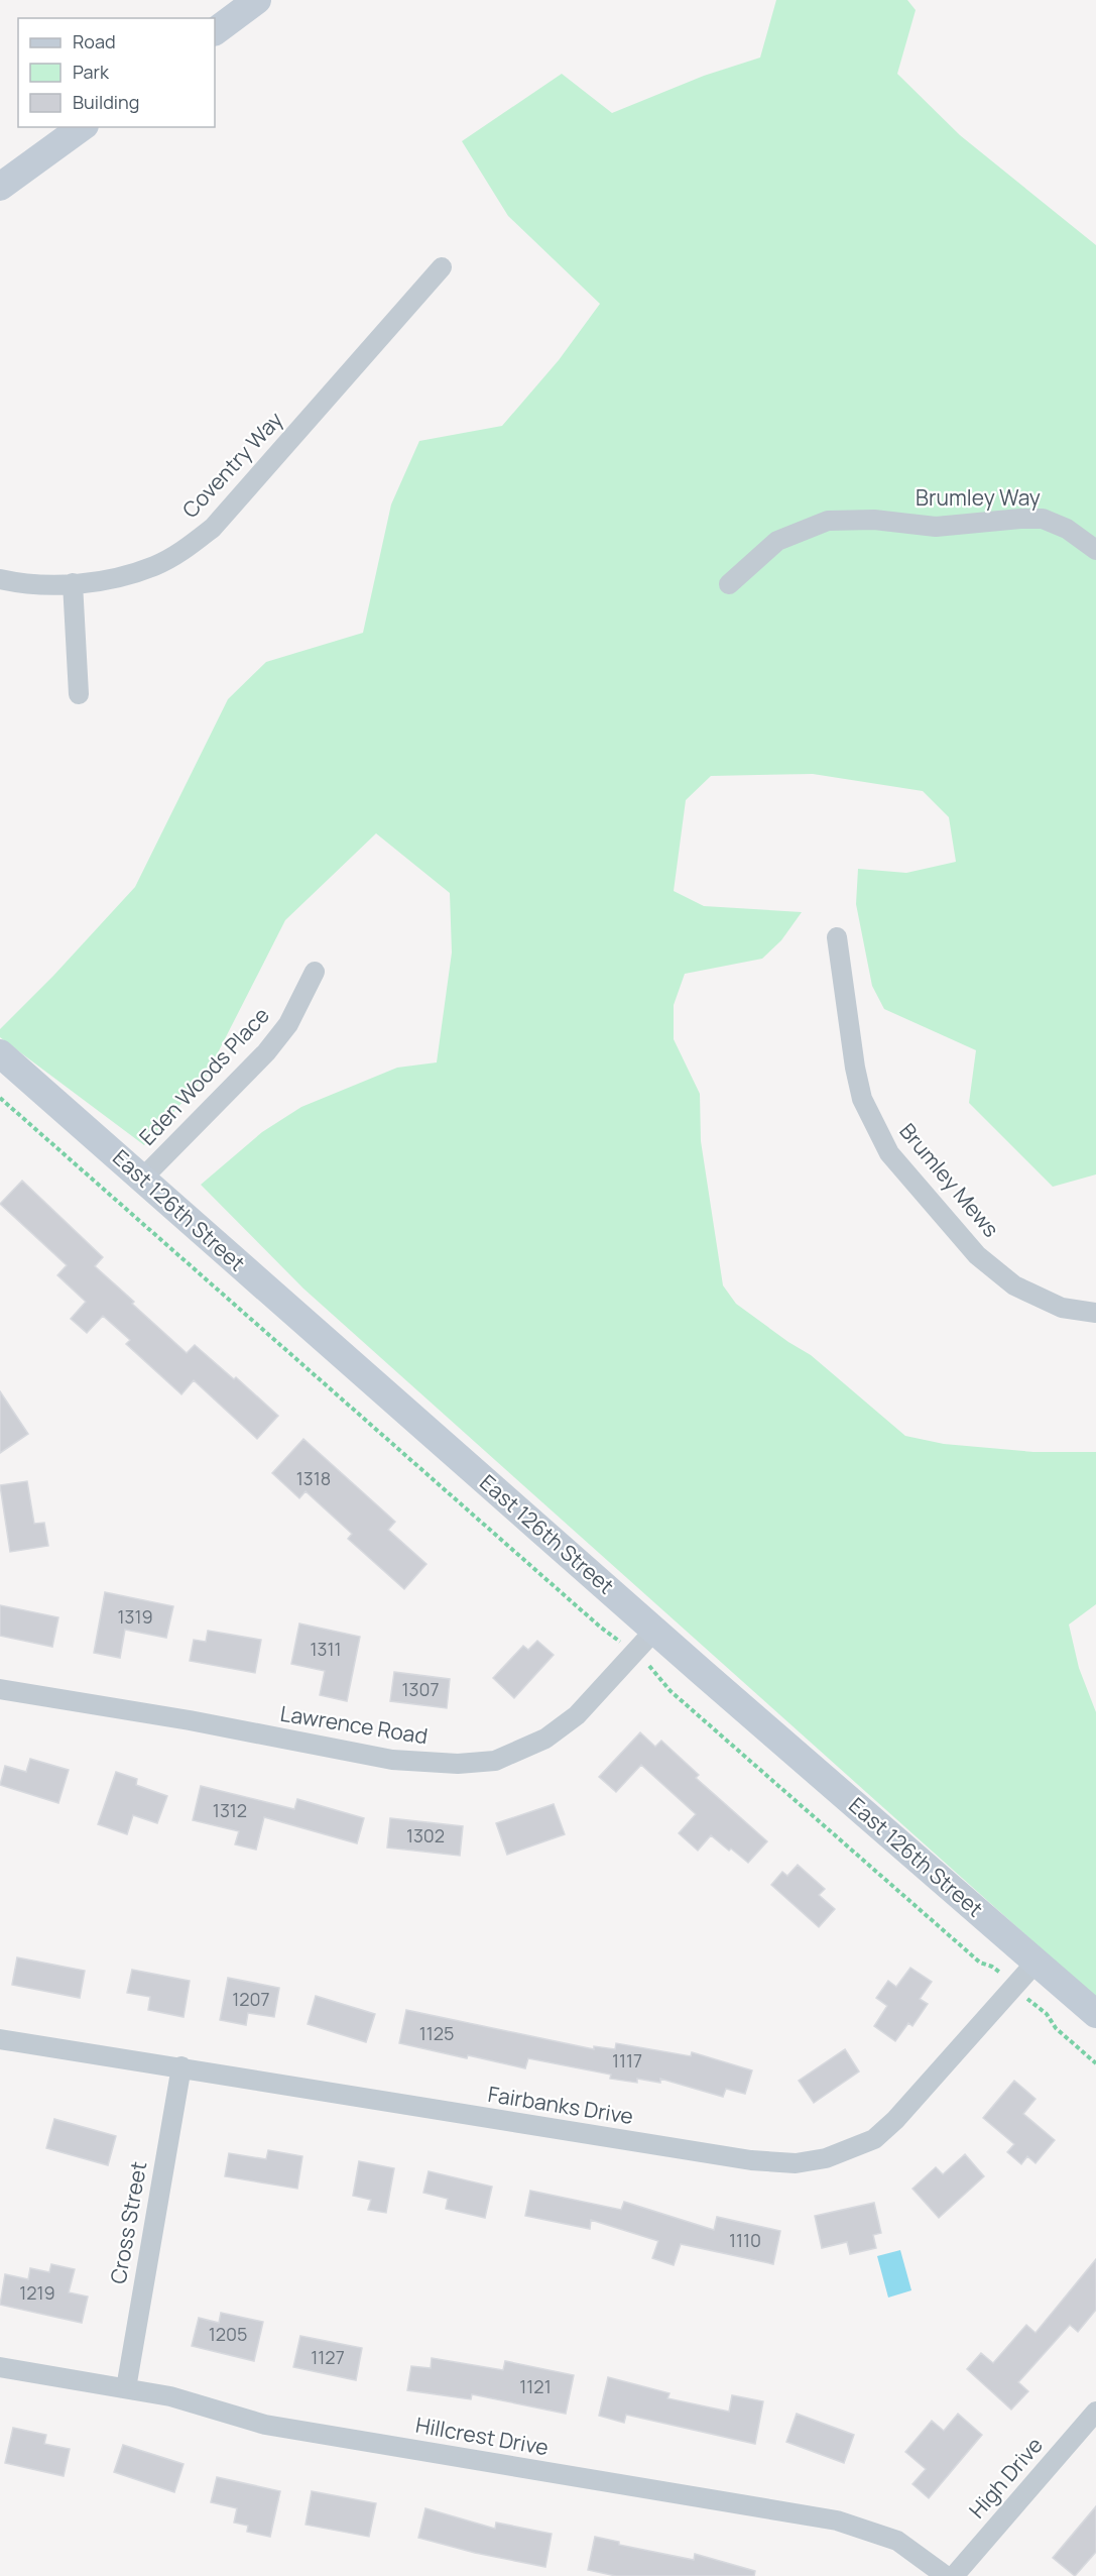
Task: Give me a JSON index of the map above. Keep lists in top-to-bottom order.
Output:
{
  "streets": {
    "street": [
      "Coventry Way",
      "Brumley Way",
      "Eden Woods Place",
      "Brumley Mews",
      "East 126th Street",
      "Lawrence Road",
      "Fairbanks Drive",
      "Cross Street",
      "Hillcrest Drive",
      "High Drive"
    ]
  },
  "crossings": [
    ["Eden Woods Place", "East 126th Street"],
    ["East 126th Street", "Lawrence Road"],
    ["East 126th Street", "Fairbanks Drive"],
    ["Fairbanks Drive", "Cross Street"],
    ["Cross Street", "Hillcrest Drive"]
  ],
  "house_numbers": [
    "1318",
    "1319",
    "1311",
    "1307",
    "1312",
    "1302",
    "1207",
    "1125",
    "1117",
    "1110",
    "1219",
    "1205",
    "1127",
    "1121"
  ],
  "legend": ["Road", "Park", "Building"]
}
